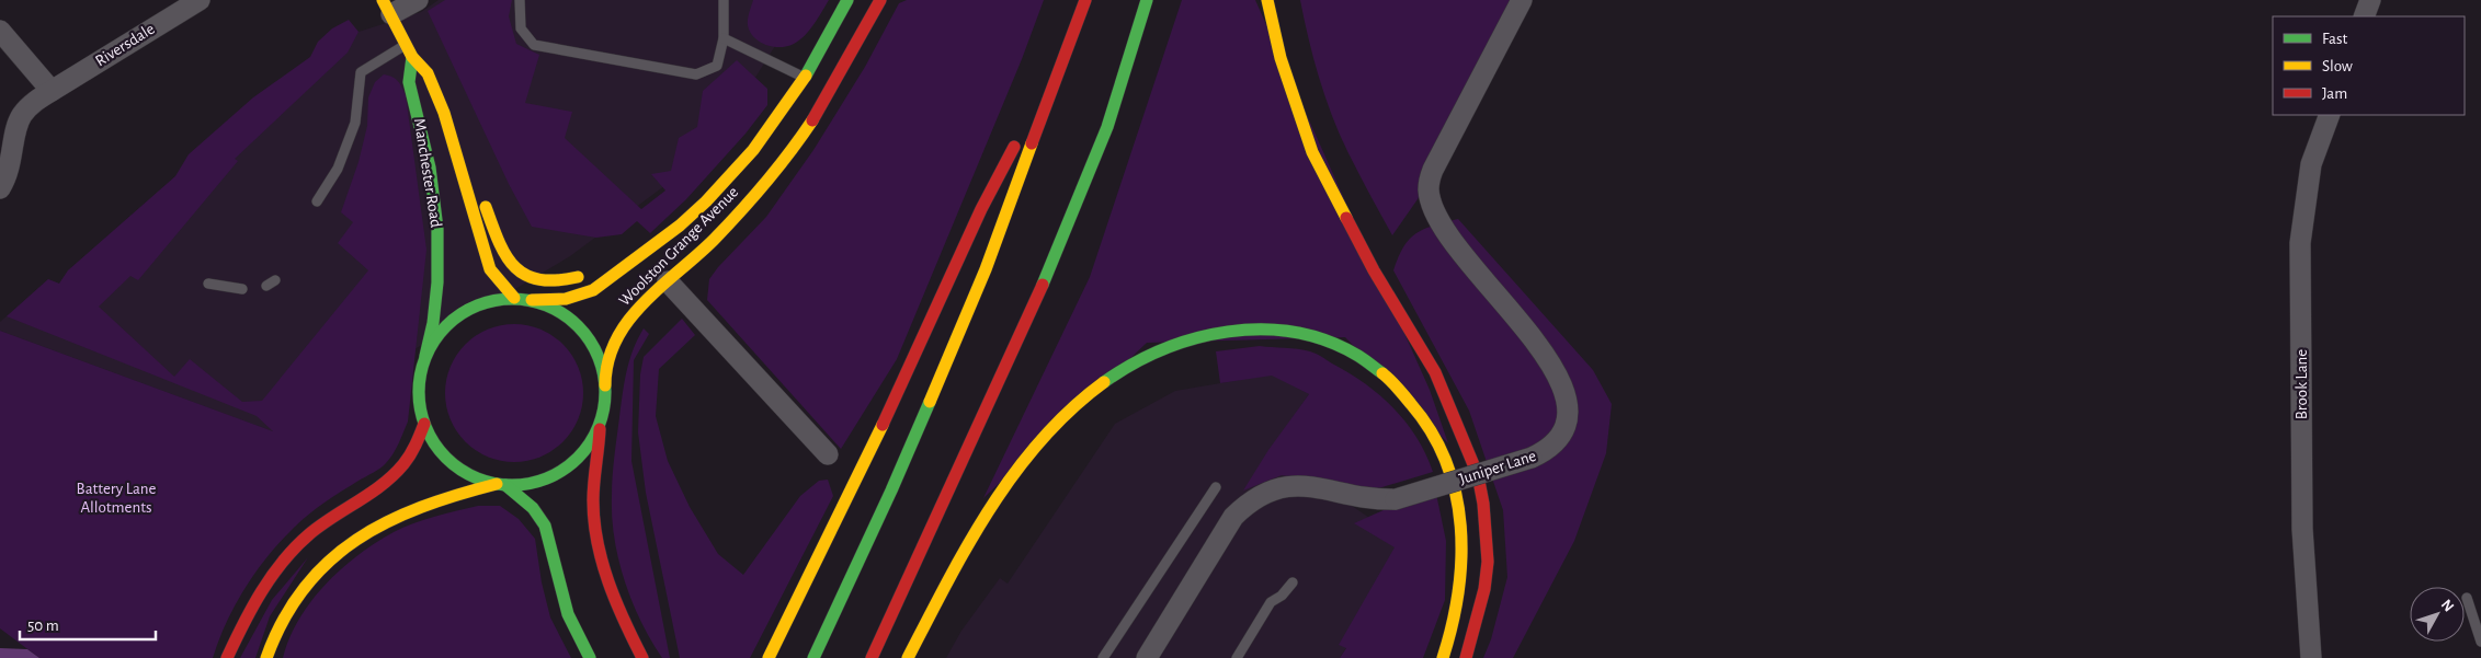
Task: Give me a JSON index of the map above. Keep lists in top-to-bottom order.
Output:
{
  "streets": {
    "main road": ["Manchester Road", "Woolston Grange Avenue"],
    "street": ["Riversdale", "Brook Lane", "Juniper Lane"]
  },
  "crossings": [
    ["Manchester Road", "Woolston Grange Avenue"]
  ],
  "parks": ["Battery Lane Allotments"],
  "legend": ["Fast", "Slow", "Jam"],
  "scale_bar": "50 m",
  "north": "top right"
}
